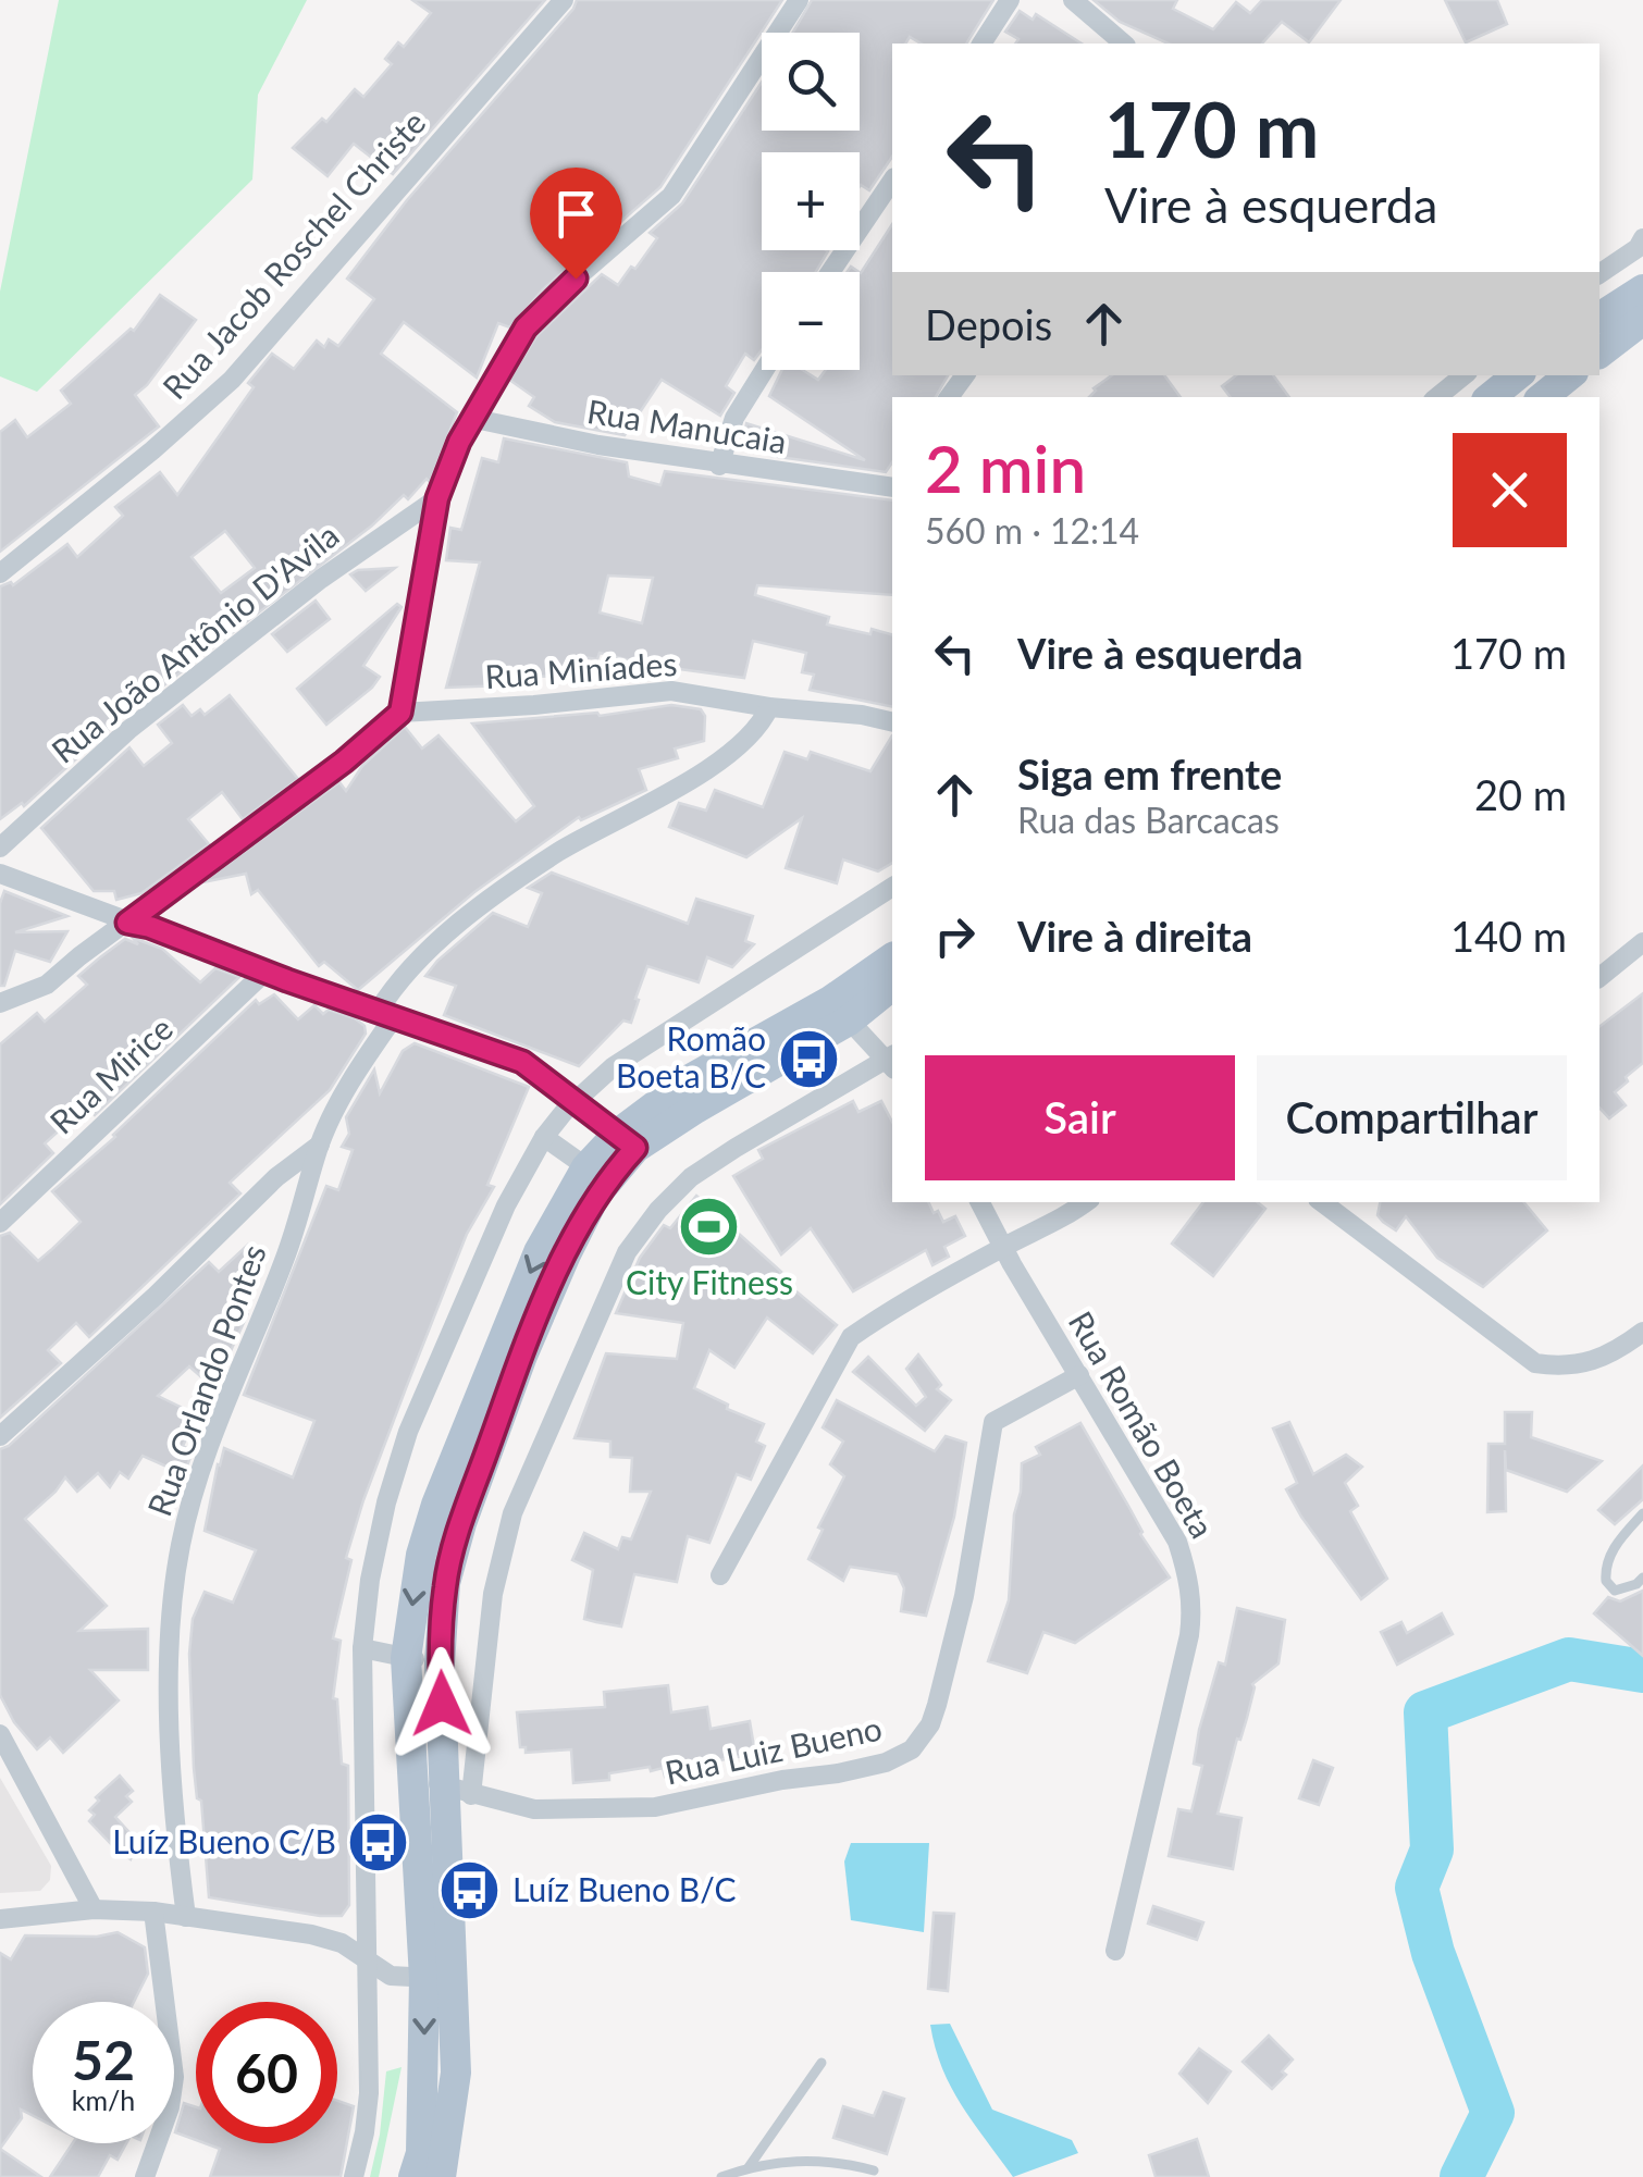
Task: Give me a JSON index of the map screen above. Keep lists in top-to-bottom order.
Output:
{
  "streets": {
    "street": [
      "Rua Jacob Roschel Christe",
      "Rua Manucaia",
      "Rua João Antônio D'Avila",
      "Rua Miníades",
      "Rua Mirice",
      "Rua Orlando Pontes",
      "Rua Romão Boeta",
      "Rua Luiz Bueno"
    ]
  },
  "crossings": [
    ["Rua Miníades", "Rua Orlando Pontes"],
    ["Rua Romão Boeta", "Rua Luiz Bueno"]
  ],
  "places": {
    "bus stop": ["Romão Boeta B/C", "Luíz Bueno C/B", "Luíz Bueno B/C"],
    "sports": ["City Fitness"]
  },
  "page": {
    "map_buttons": ["+", "−"],
    "turn": ["170 m", "Vire à esquerda"],
    "then": "Depois",
    "heading": ["2 min", "560 m · 12:14"],
    "list": [
      {
        "name": "Vire à esquerda",
        "value": "170 m"
      },
      {
        "name": "Siga em frente",
        "note": "Rua das Barcacas",
        "value": "20 m"
      },
      {
        "name": "Vire à direita",
        "value": "140 m"
      }
    ],
    "buttons": ["Sair", "Compartilhar"],
    "speed": "52 km/h",
    "limit": "60"
  }
}
